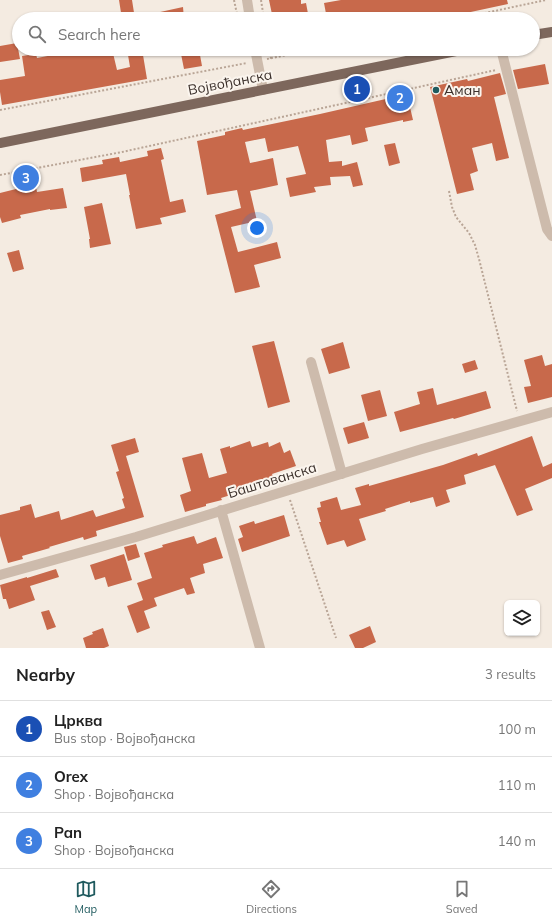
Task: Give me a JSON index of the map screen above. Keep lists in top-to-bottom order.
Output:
{
  "streets": {
    "main road": ["Војвођанска"],
    "street": ["Баштованска"]
  },
  "places": ["Аман"],
  "page": {
    "search": "Search here",
    "pins": ["1", "2", "3"],
    "heading": ["Nearby", "3 results"],
    "list": [
      {
        "mark": "1",
        "name": "Црква",
        "note": "Bus stop · Војвођанска",
        "value": "100 m"
      },
      {
        "mark": "2",
        "name": "Orex",
        "note": "Shop · Војвођанска",
        "value": "110 m"
      },
      {
        "mark": "3",
        "name": "Pan",
        "note": "Shop · Војвођанска",
        "value": "140 m"
      }
    ],
    "nav": ["Map", "Directions", "Saved"]
  }
}
